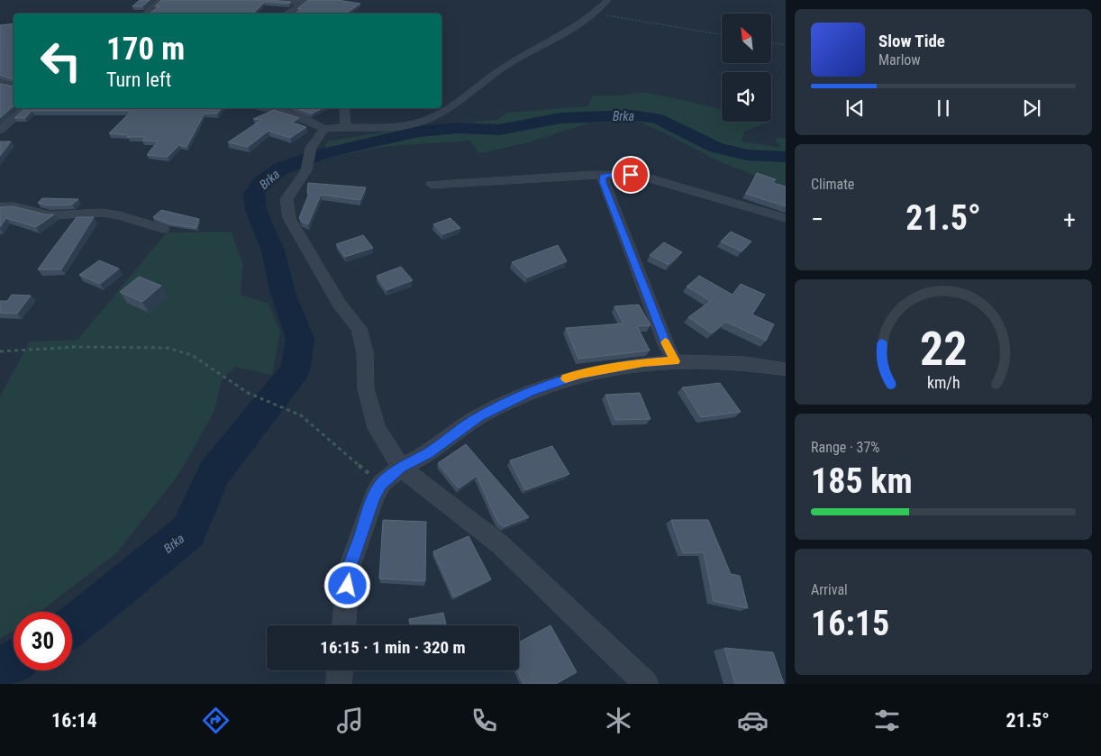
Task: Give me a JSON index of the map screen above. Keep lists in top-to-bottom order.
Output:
{
  "water": ["Brka"],
  "north": "top left",
  "page": {
    "turn": ["170 m", "Turn left"],
    "song": ["Slow Tide", "Marlow"],
    "tile": [
      "Climate",
      ["Range · 37%", "185 km"],
      ["Arrival", "16:15"]
    ],
    "heat": ["−", "21.5°", "+"],
    "limit": "30",
    "trip": "16:15 · 1 min · 320 m",
    "tabs": ["16:14", "21.5°"],
    "gauge": ["22", "km/h"]
  }
}
